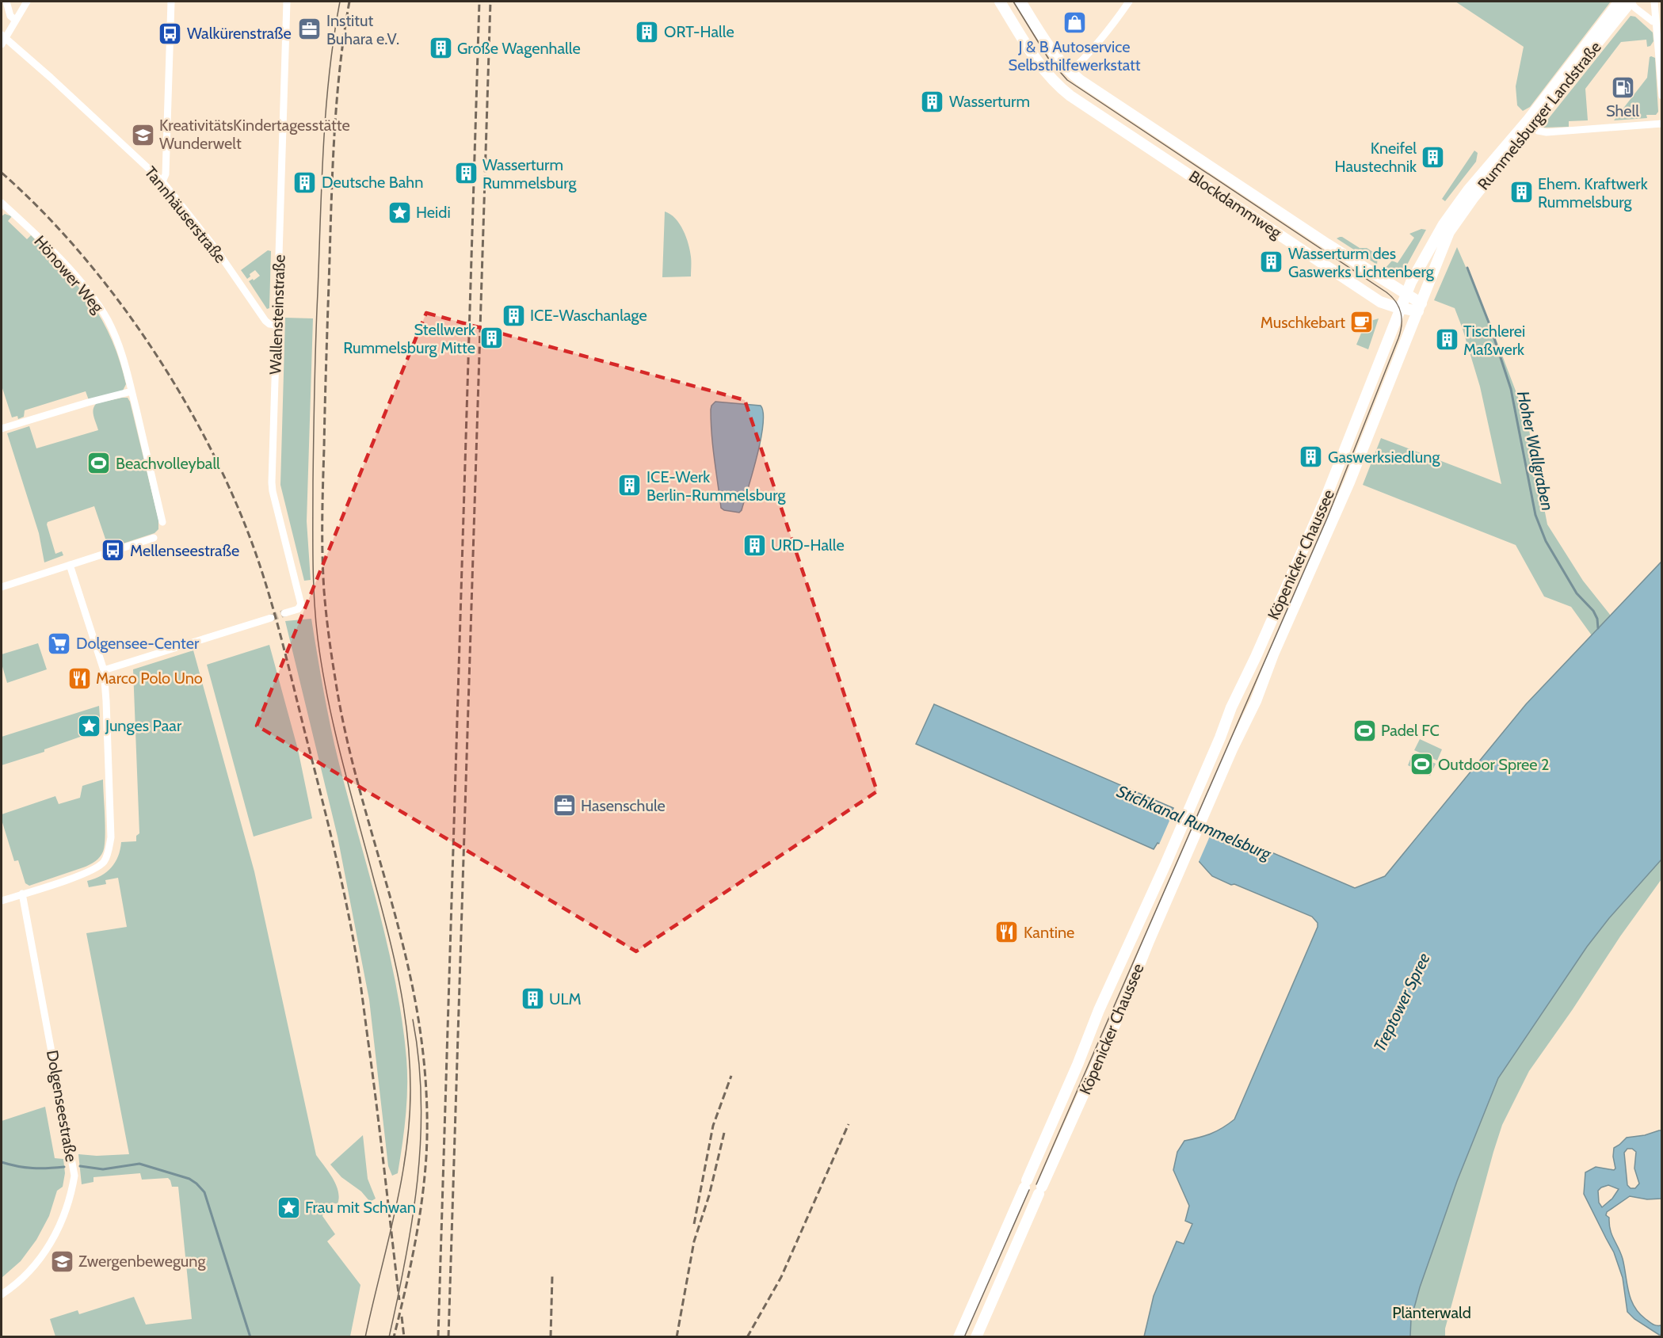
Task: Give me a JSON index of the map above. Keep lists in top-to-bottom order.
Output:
{
  "streets": {
    "main road": ["Rummelsburger Landstraße", "Blockdammweg", "Köpenicker Chaussee"],
    "street": [
      "Tannhäuserstraße",
      "Hönower Weg",
      "Wallensteinstraße",
      "Dolgenseestraße"
    ]
  },
  "crossings": [
    ["Rummelsburger Landstraße", "Köpenicker Chaussee"],
    ["Blockdammweg", "Köpenicker Chaussee"],
    ["Tannhäuserstraße", "Wallensteinstraße"]
  ],
  "water": ["Hoher Wallgraben", "Stichkanal Rummelsburg", "Treptower Spree"],
  "parks": ["Plänterwald"],
  "places": {
    "shop": ["J & B Autoservice Selbsthilfewerkstatt"],
    "office": ["Institut Buhara e.V.", "Hasenschule"],
    "building": [
      "ORT-Halle",
      "Große Wagenhalle",
      "Wasserturm",
      "Kneifel Haustechnik",
      "Wasserturm Rummelsburg",
      "Deutsche Bahn",
      "Ehem. Kraftwerk Rummelsburg",
      "Wasserturm des Gaswerks Lichtenberg",
      "ICE-Waschanlage",
      "Stellwerk Rummelsburg Mitte",
      "Tischlerei Maßwerk",
      "Gaswerksiedlung",
      "ICE-Werk Berlin-Rummelsburg",
      "URD-Halle",
      "ULM"
    ],
    "bus stop": ["Walkürenstraße", "Mellenseestraße"],
    "fuel station": ["Shell"],
    "school or university": ["KreativitätsKindertagesstätte Wunderwelt", "Zwergenbewegung"],
    "place": ["Heidi", "Junges Paar", "Frau mit Schwan"],
    "cafe": ["Muschkebart"],
    "sports": ["Beachvolleyball", "Padel FC", "Outdoor Spree 2"],
    "supermarket": ["Dolgensee-Center"],
    "restaurant": ["Marco Polo Uno", "Kantine"]
  }
}
